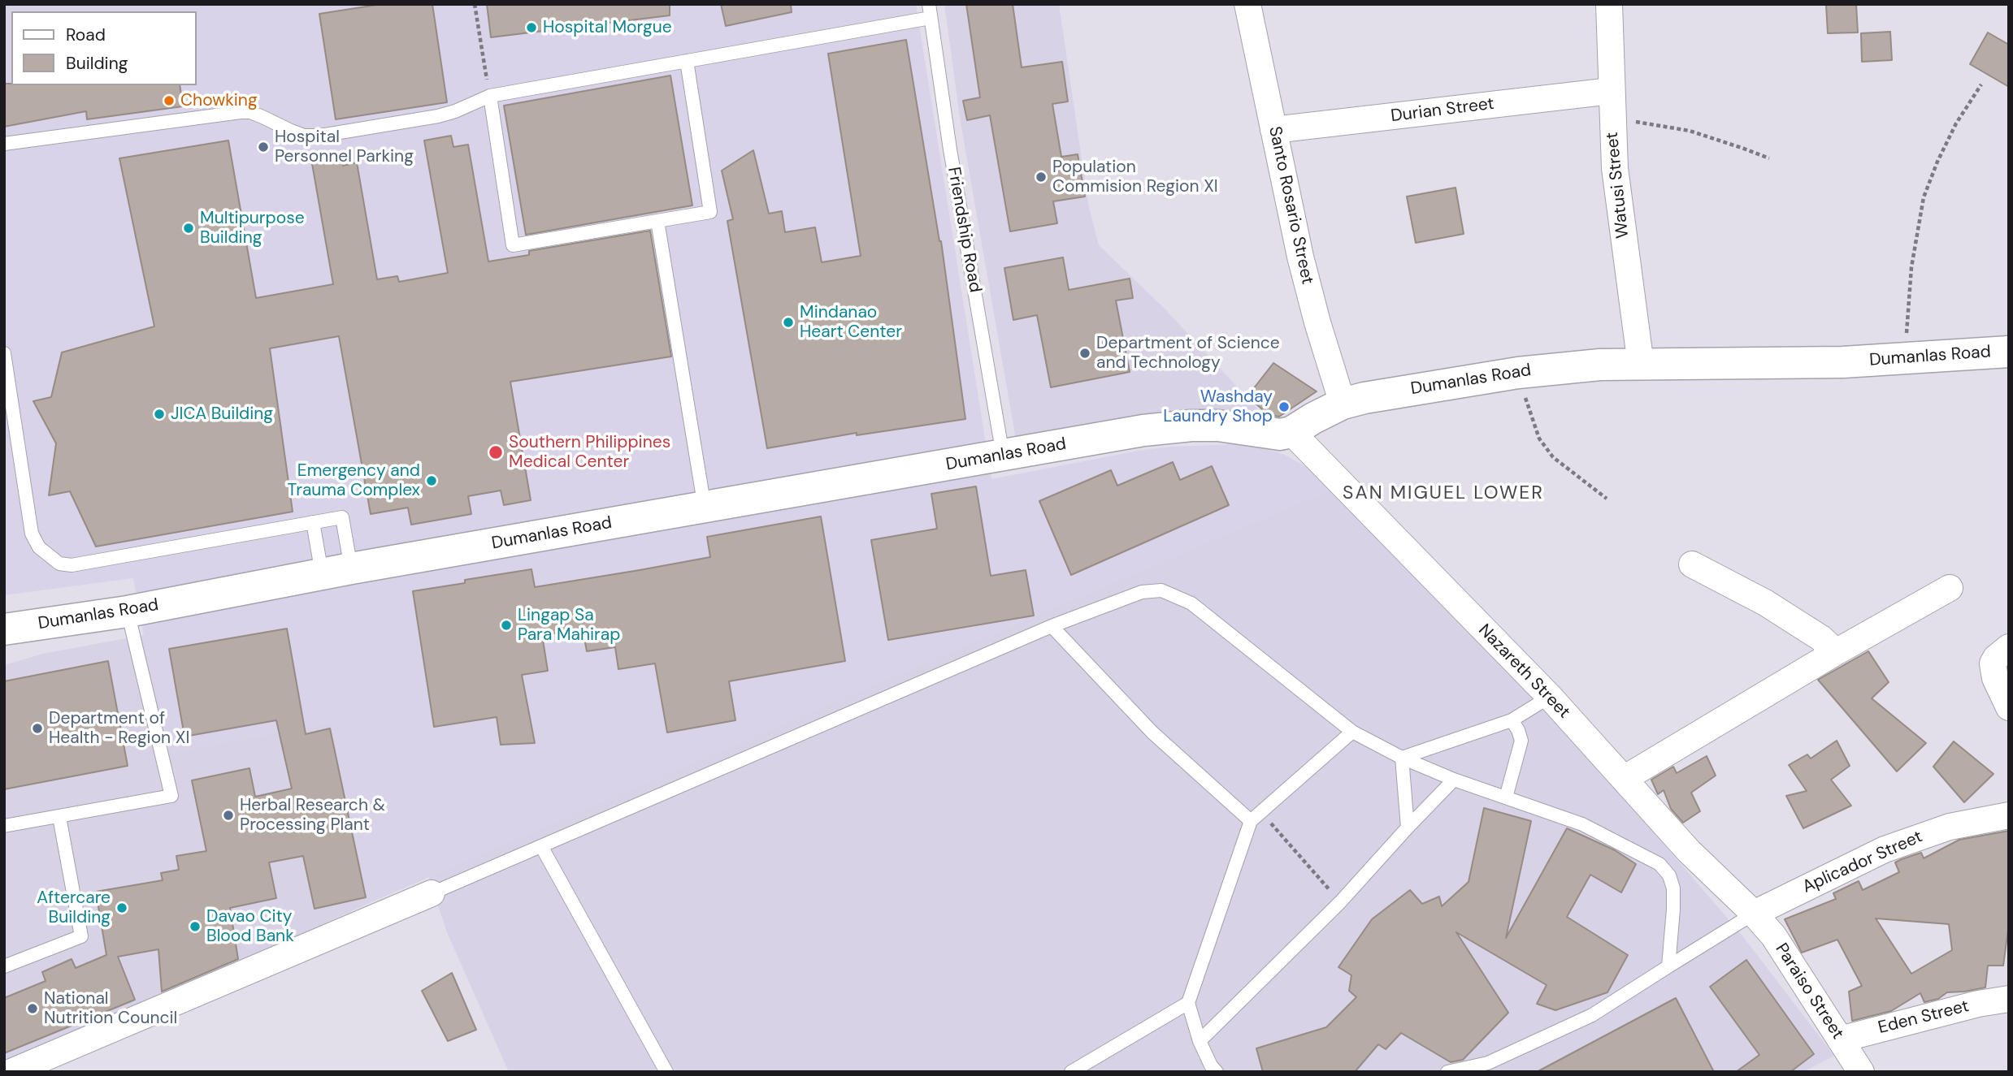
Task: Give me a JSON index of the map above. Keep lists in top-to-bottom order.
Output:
{
  "streets": {
    "main road": ["Dumanlas Road"],
    "street": [
      "Durian Street",
      "Watusi Street",
      "Santo Rosario Street",
      "Nazareth Street",
      "Aplicador Street",
      "Paraiso Street",
      "Eden Street"
    ],
    "lane": ["Friendship Road"]
  },
  "crossings": [
    ["Durian Street", "Watusi Street"],
    ["Durian Street", "Santo Rosario Street"],
    ["Watusi Street", "Dumanlas Road"],
    ["Santo Rosario Street", "Dumanlas Road"],
    ["Friendship Road", "Dumanlas Road"],
    ["Dumanlas Road", "Nazareth Street"],
    ["Nazareth Street", "Aplicador Street"],
    ["Nazareth Street", "Paraiso Street"],
    ["Aplicador Street", "Paraiso Street"],
    ["Paraiso Street", "Eden Street"]
  ],
  "districts": ["SAN MIGUEL LOWER"],
  "places": [
    "Hospital Morgue",
    "Chowking",
    "Hospital Personnel Parking",
    "Population Commision Region XI",
    "Multipurpose Building",
    "Mindanao Heart Center",
    "Department of Science and Technology",
    "Washday Laundry Shop",
    "JICA Building",
    "Southern Philippines Medical Center",
    "Emergency and Trauma Complex",
    "Lingap Sa Para Mahirap",
    "Department of Health - Region XI",
    "Herbal Research & Processing Plant",
    "Aftercare Building",
    "Davao City Blood Bank",
    "National Nutrition Council"
  ],
  "legend": ["Road", "Building"]
}
